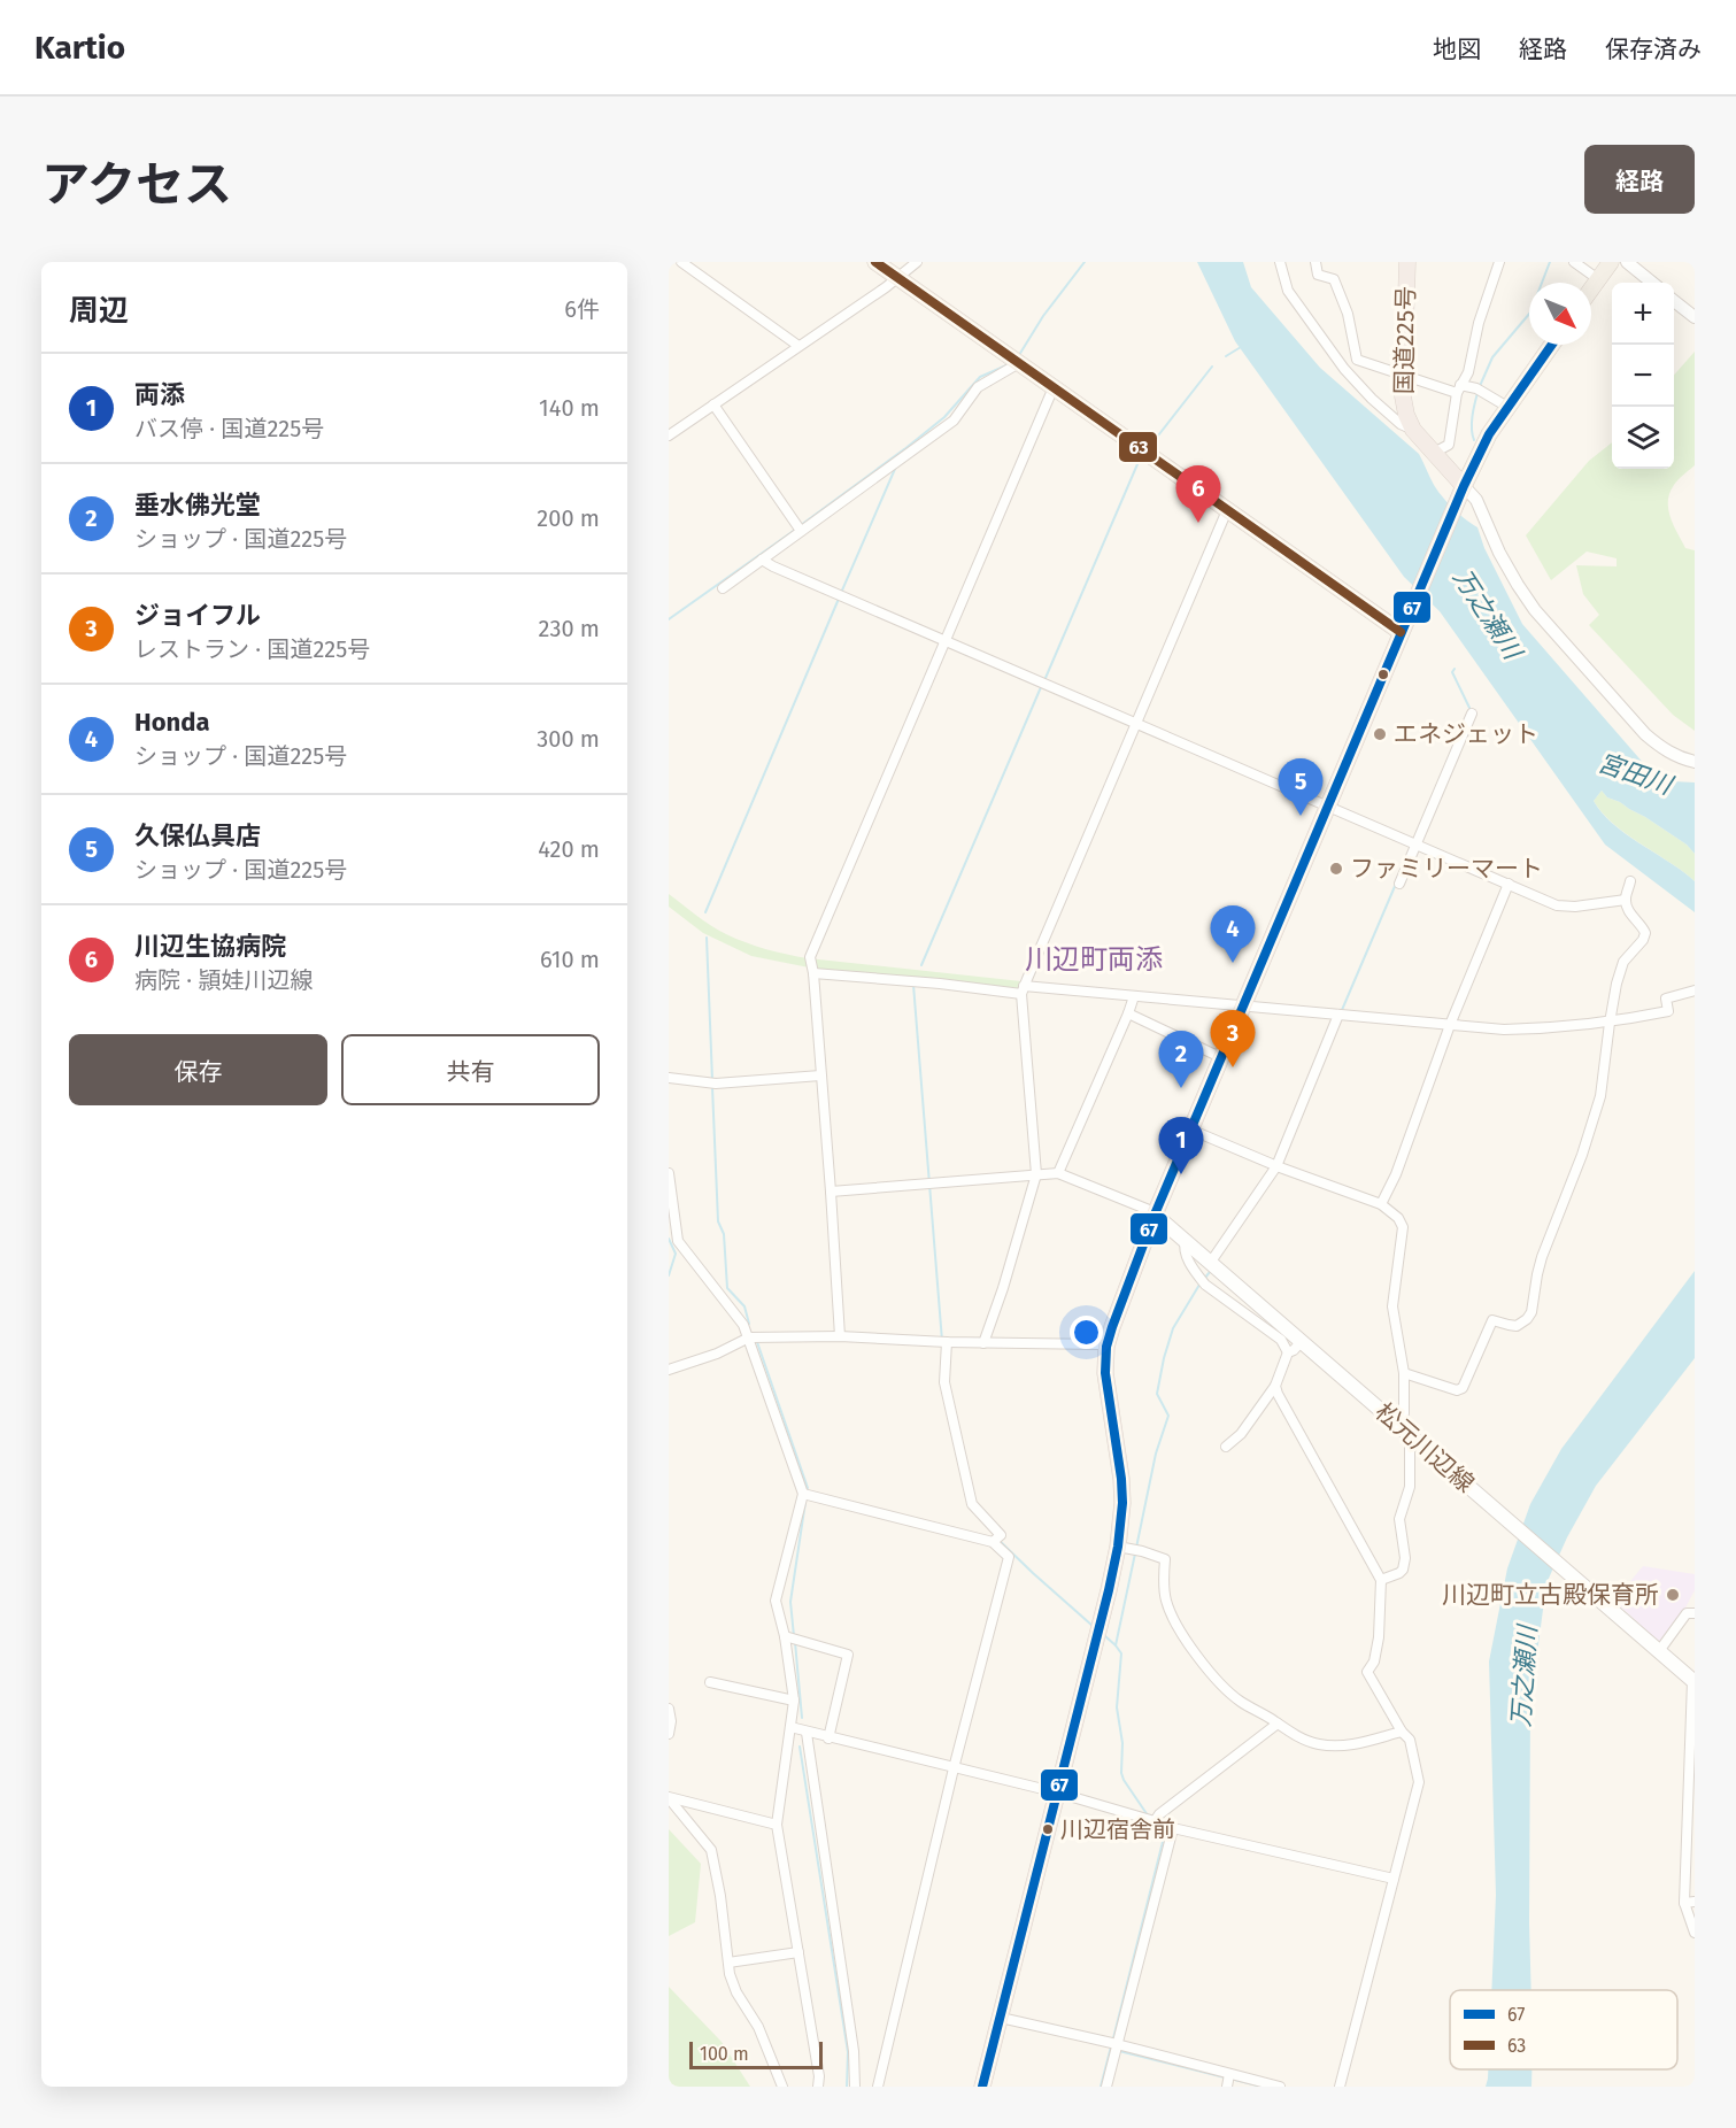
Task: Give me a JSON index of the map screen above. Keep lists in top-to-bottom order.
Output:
{
  "streets": {
    "highway": ["国道225号"],
    "main road": ["松元川辺線"]
  },
  "districts": ["川辺町両添"],
  "water": ["万之瀬川", "宮田川"],
  "places": [
    "エネジェット",
    "ファミリーマート",
    "川辺町立古殿保育所",
    "川辺宿舎前"
  ],
  "lines": ["transit line 63", "transit line 67"],
  "legend": ["67", "63"],
  "scale_bar": "100 m",
  "north": "bottom right",
  "page": {
    "header": "Kartio",
    "nav": ["地図", "経路", "保存済み"],
    "title": "アクセス",
    "buttons": [
      "経路",
      ["保存", "共有"]
    ],
    "heading": ["周辺", "6件"],
    "map_buttons": ["+", "−"],
    "list": [
      {
        "mark": "1",
        "name": "両添",
        "note": "バス停 · 国道225号",
        "value": "140 m"
      },
      {
        "mark": "2",
        "name": "垂水佛光堂",
        "note": "ショップ · 国道225号",
        "value": "200 m"
      },
      {
        "mark": "3",
        "name": "ジョイフル",
        "note": "レストラン · 国道225号",
        "value": "230 m"
      },
      {
        "mark": "4",
        "name": "Honda",
        "note": "ショップ · 国道225号",
        "value": "300 m"
      },
      {
        "mark": "5",
        "name": "久保仏具店",
        "note": "ショップ · 国道225号",
        "value": "420 m"
      },
      {
        "mark": "6",
        "name": "川辺生協病院",
        "note": "病院 · 頴娃川辺線",
        "value": "610 m"
      }
    ],
    "pins": [
      "6",
      "5",
      "4",
      "3",
      "2",
      "1"
    ],
    "scale": "100 m"
  }
}
